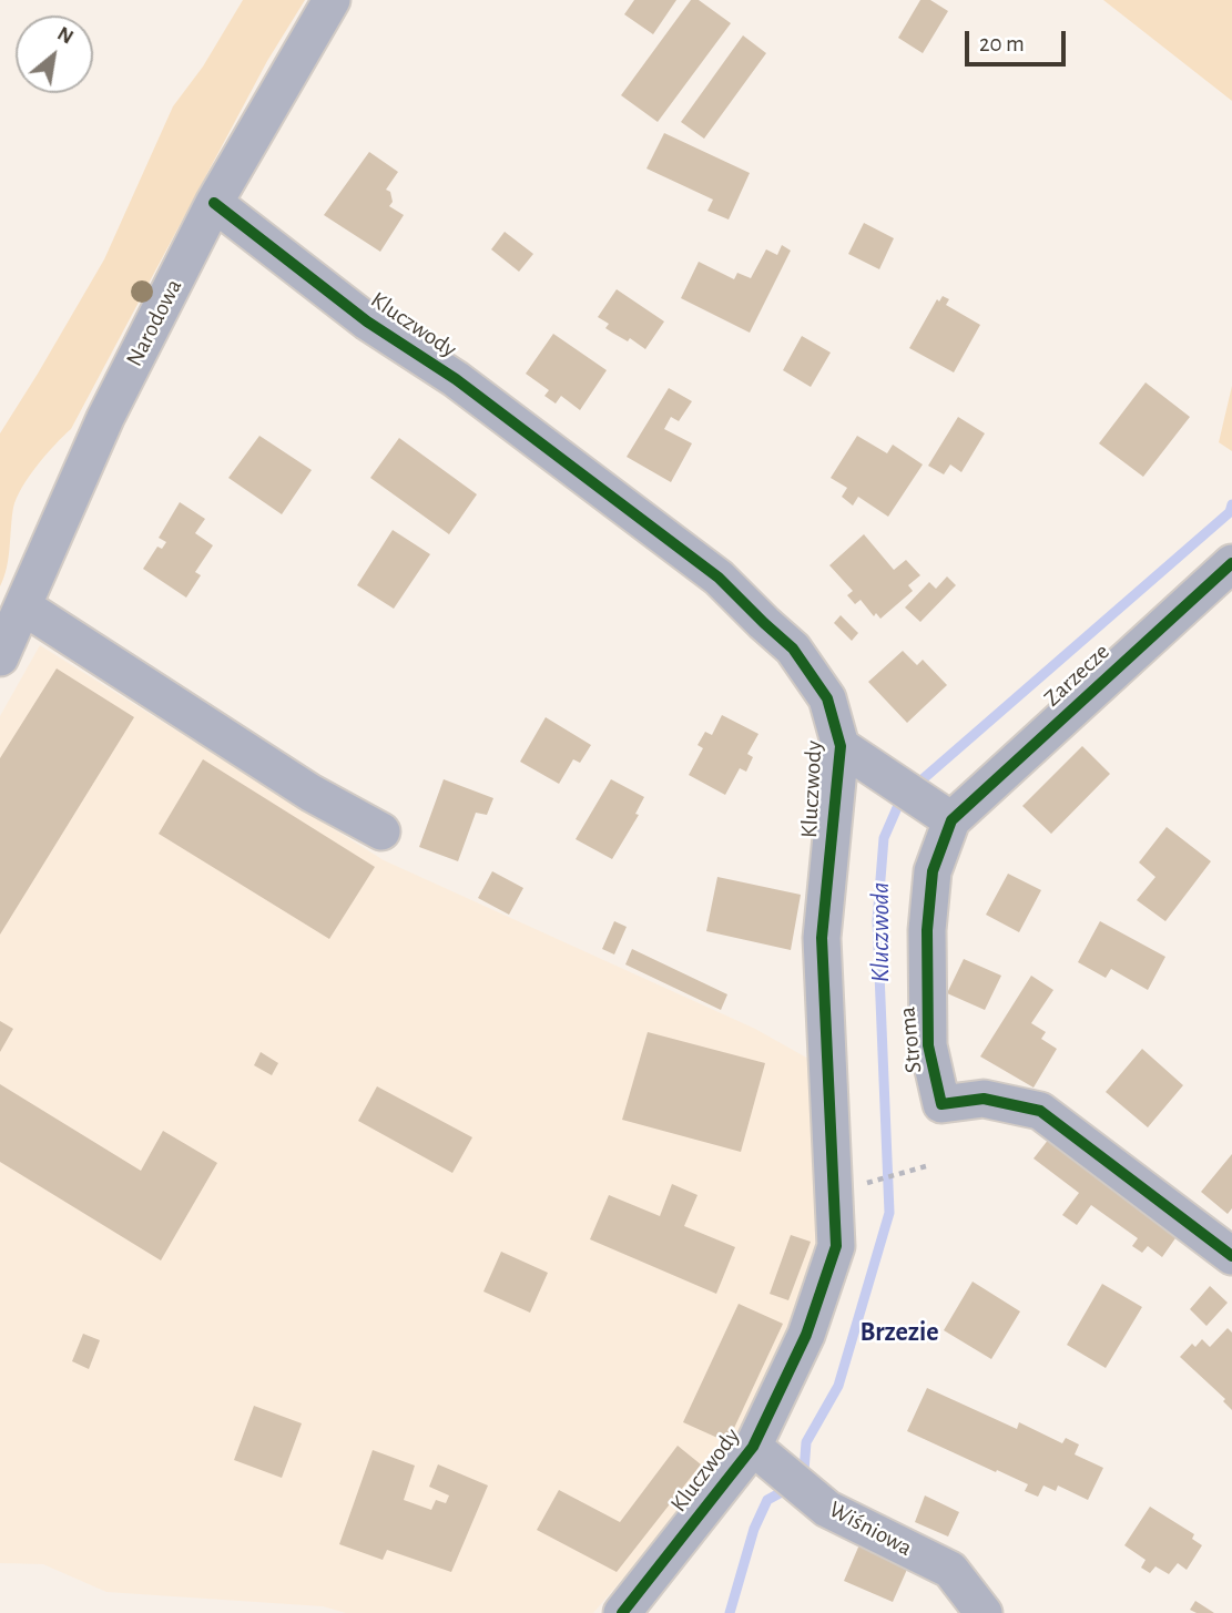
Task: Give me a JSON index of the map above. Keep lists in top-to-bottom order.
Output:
{
  "streets": {
    "street": [
      "Narodowa",
      "Kluczwody",
      "Zarzecze",
      "Stroma",
      "Wiśniowa"
    ]
  },
  "crossings": [
    ["Narodowa", "Kluczwody"],
    ["Kluczwody", "Wiśniowa"],
    ["Zarzecze", "Stroma"]
  ],
  "districts": ["Brzezie"],
  "water": ["Kluczwoda"],
  "scale_bar": "20 m",
  "north": "top right"
}
